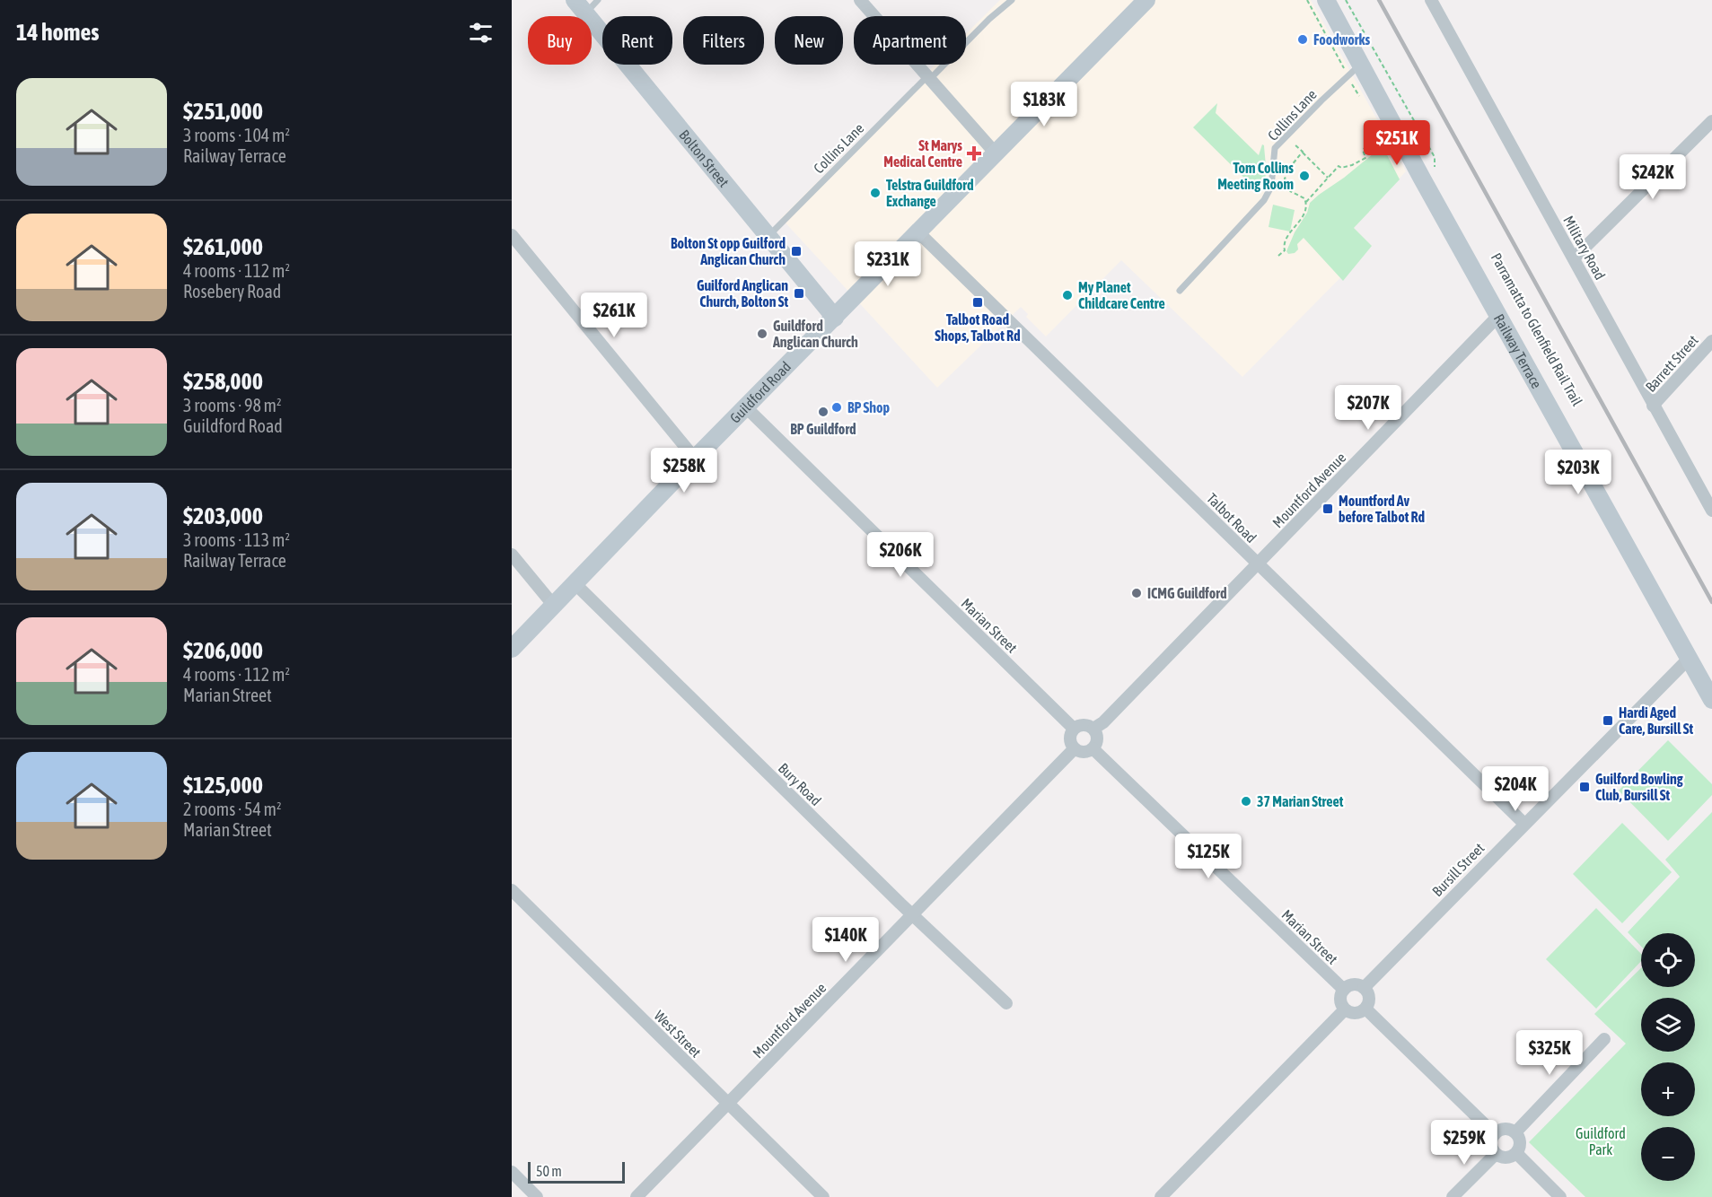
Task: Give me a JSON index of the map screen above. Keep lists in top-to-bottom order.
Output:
{
  "streets": {
    "street": [
      "Bolton Street",
      "Military Road",
      "Railway Terrace",
      "Barrett Street",
      "Guildford Road",
      "Mountford Avenue",
      "Talbot Road",
      "Marian Street",
      "Bury Road",
      "Bursill Street",
      "West Street"
    ],
    "lane": ["Collins Lane"]
  },
  "crossings": [
    ["Collins Lane", "Bolton Street"],
    ["Collins Lane", "Railway Terrace"],
    ["Bolton Street", "Guildford Road"],
    ["Military Road", "Barrett Street"],
    ["Railway Terrace", "Mountford Avenue"],
    ["Railway Terrace", "Bursill Street"],
    ["Guildford Road", "Talbot Road"],
    ["Guildford Road", "Marian Street"],
    ["Guildford Road", "Bury Road"],
    ["Mountford Avenue", "Talbot Road"],
    ["Mountford Avenue", "Marian Street"],
    ["Mountford Avenue", "Bury Road"],
    ["Mountford Avenue", "West Street"],
    ["Talbot Road", "Bursill Street"],
    ["Marian Street", "Bursill Street"]
  ],
  "parks": ["Guildford Park"],
  "places": {
    "other": [
      "Foodworks",
      "Tom Collins Meeting Room",
      "Telstra Guildford Exchange",
      "My Planet Childcare Centre",
      "Guildford Anglican Church",
      "BP Shop",
      "BP Guildford",
      "ICMG Guildford",
      "37 Marian Street"
    ],
    "health": ["St Marys Medical Centre"],
    "transit": [
      "Bolton St opp Guilford Anglican Church",
      "Guilford Anglican Church, Bolton St",
      "Talbot Road Shops, Talbot Rd",
      "Mountford Av before Talbot Rd",
      "Hardi Aged Care, Bursill St",
      "Guilford Bowling Club, Bursill St"
    ]
  },
  "scale_bar": "50 m",
  "page": {
    "heading": "14 homes",
    "chip": [
      "Buy",
      "Rent",
      "Filters",
      "New",
      "Apartment"
    ],
    "list": [
      {
        "name": "$251,000",
        "note": "3 rooms · 104 m² · Railway Terrace"
      },
      {
        "name": "$261,000",
        "note": "4 rooms · 112 m² · Rosebery Road"
      },
      {
        "name": "$258,000",
        "note": "3 rooms · 98 m² · Guildford Road"
      },
      {
        "name": "$203,000",
        "note": "3 rooms · 113 m² · Railway Terrace"
      },
      {
        "name": "$206,000",
        "note": "4 rooms · 112 m² · Marian Street"
      },
      {
        "name": "$125,000",
        "note": "2 rooms · 54 m² · Marian Street"
      }
    ],
    "price": [
      "$183K",
      "$251K",
      "$242K",
      "$231K",
      "$261K",
      "$207K",
      "$258K",
      "$203K",
      "$206K",
      "$204K",
      "$125K",
      "$140K",
      "$325K",
      "$259K"
    ],
    "map_buttons": ["+", "−"],
    "scale": "50 m"
  }
}
